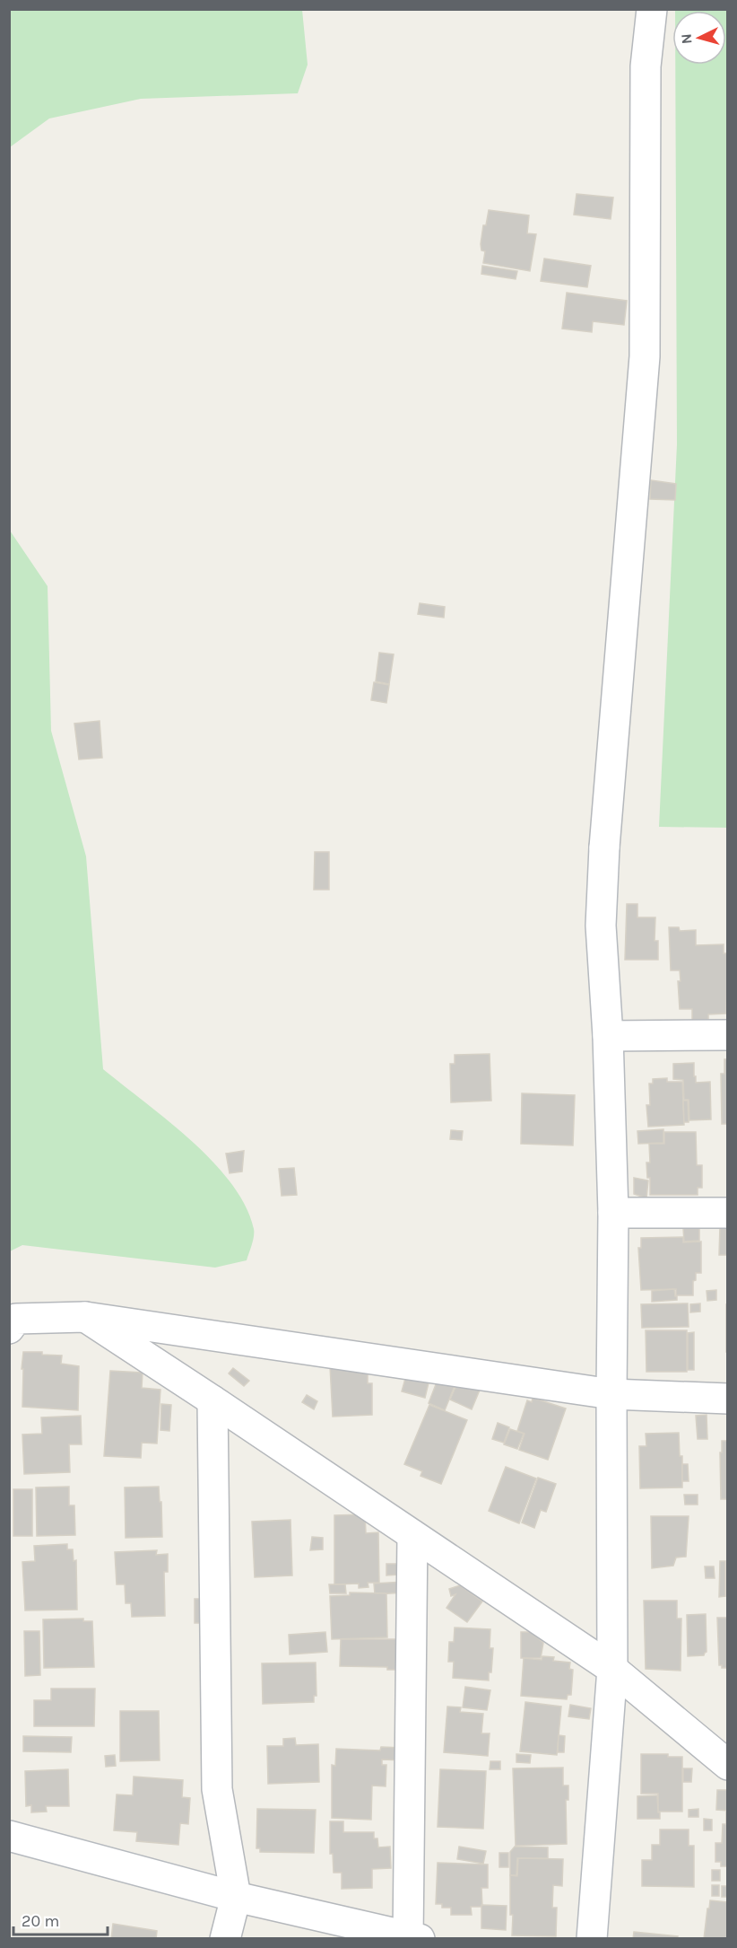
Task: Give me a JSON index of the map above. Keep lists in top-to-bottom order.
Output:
{
  "scale_bar": "20 m",
  "north": "left"
}
